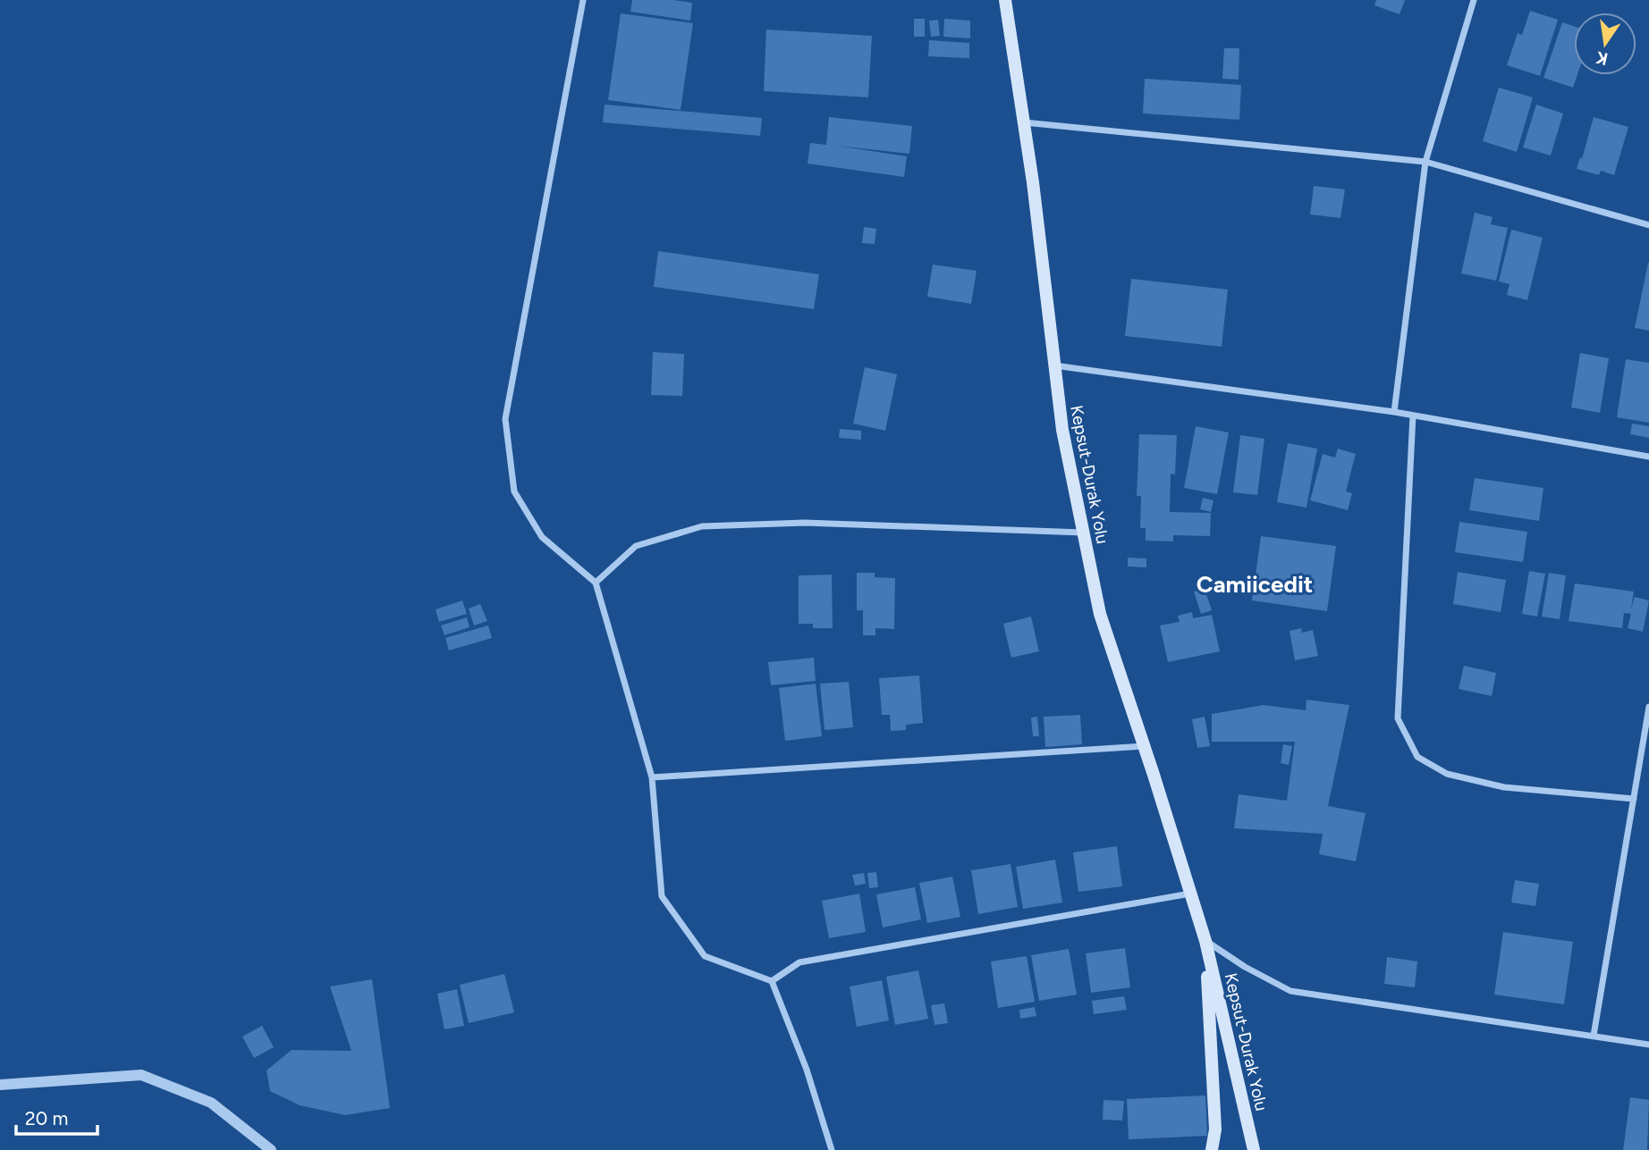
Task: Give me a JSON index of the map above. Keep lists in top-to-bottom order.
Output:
{
  "streets": {
    "main road": ["Kepsut-Durak Yolu"]
  },
  "districts": ["Camiicedit"],
  "scale_bar": "20 m",
  "north": "bottom"
}
